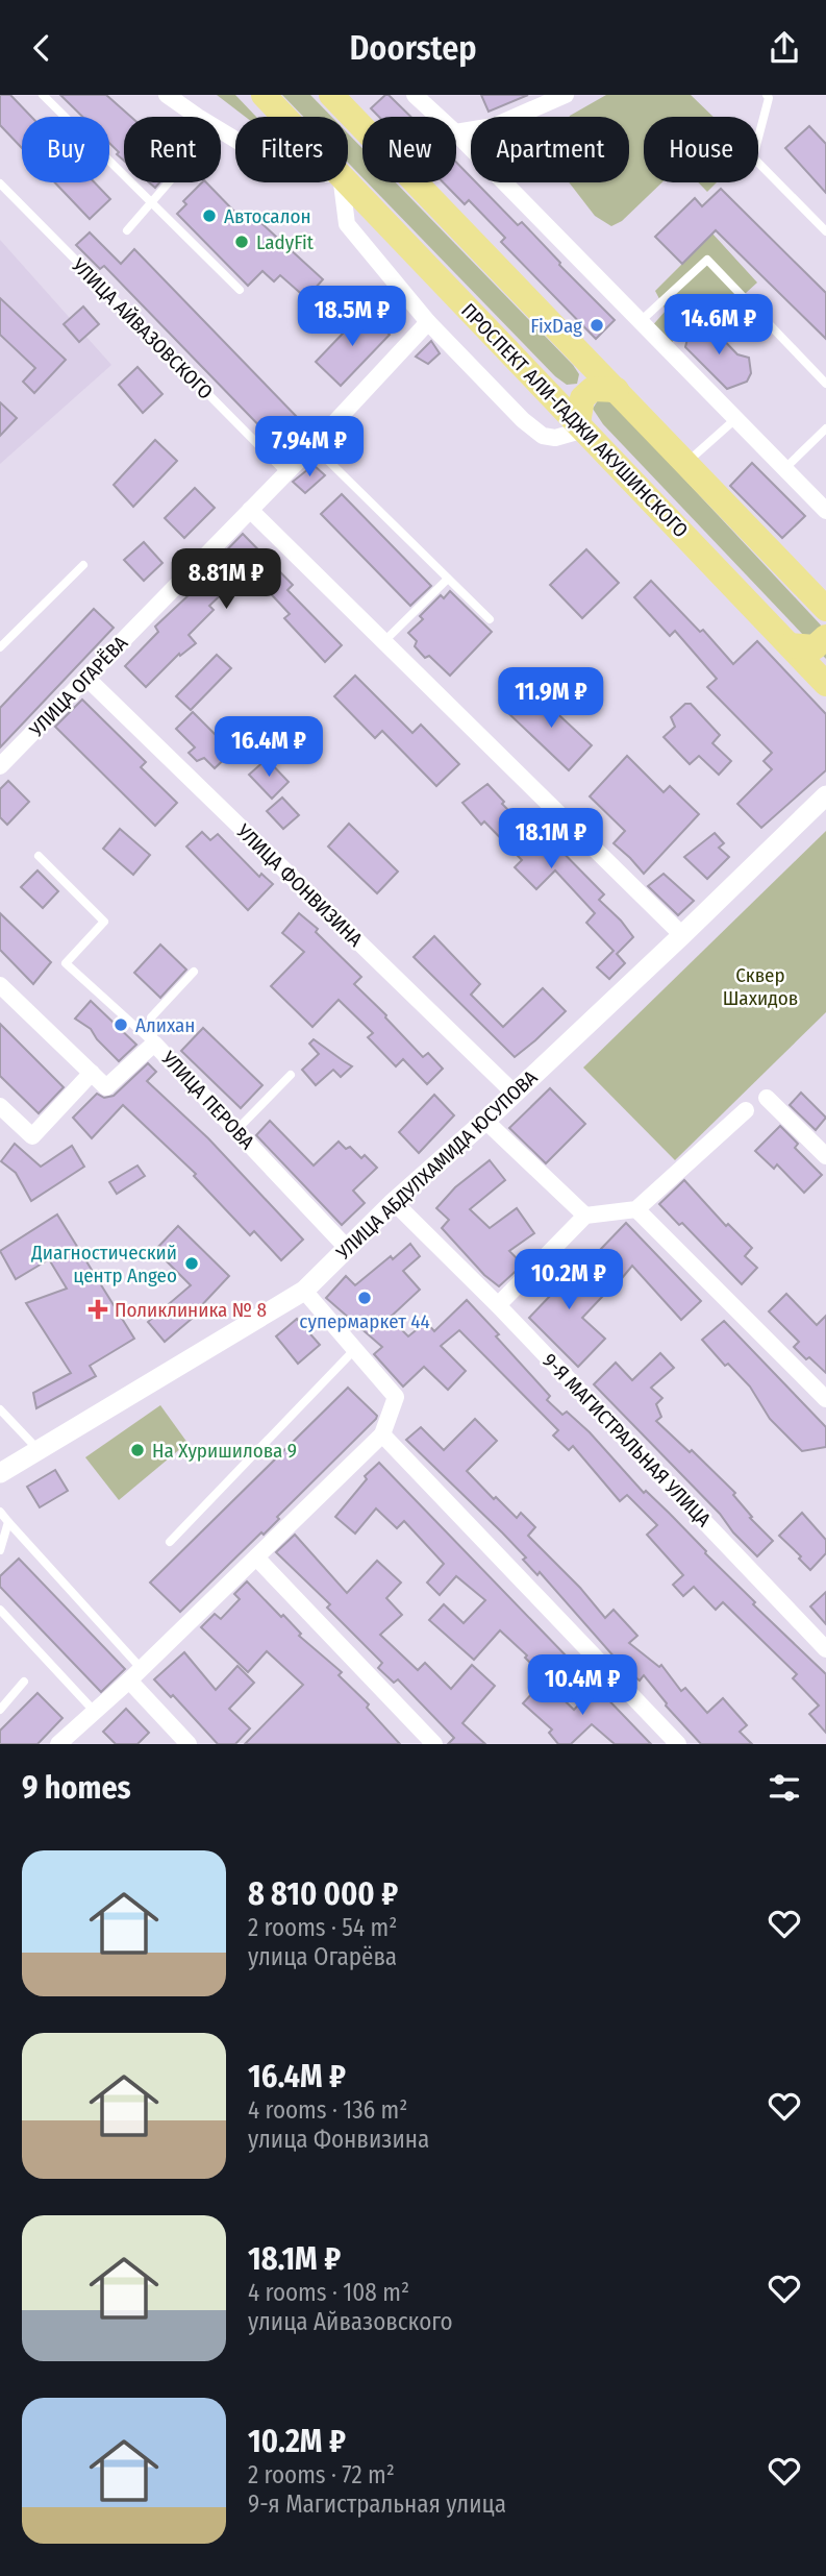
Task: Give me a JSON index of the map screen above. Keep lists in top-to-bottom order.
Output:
{
  "streets": {
    "main road": ["ПРОСПЕКТ АЛИ-ГАДЖИ АКУШИНСКОГО"],
    "street": [
      "УЛИЦА ОГАРЁВА",
      "УЛИЦА ФОНВИЗИНА",
      "УЛИЦА ПЕРОВА",
      "УЛИЦА АБДУЛХАМИДА ЮСУПОВА",
      "9-Я МАГИСТРАЛЬНАЯ УЛИЦА"
    ],
    "lane": ["УЛИЦА АЙВАЗОВСКОГО"]
  },
  "crossings": [
    ["УЛИЦА АЙВАЗОВСКОГО", "УЛИЦА ОГАРЁВА"],
    ["УЛИЦА ОГАРЁВА", "УЛИЦА ФОНВИЗИНА"],
    ["УЛИЦА ФОНВИЗИНА", "УЛИЦА АБДУЛХАМИДА ЮСУПОВА"],
    ["УЛИЦА ПЕРОВА", "УЛИЦА АБДУЛХАМИДА ЮСУПОВА"],
    ["УЛИЦА АБДУЛХАМИДА ЮСУПОВА", "9-Я МАГИСТРАЛЬНАЯ УЛИЦА"]
  ],
  "parks": ["Сквер Шахидов"],
  "places": {
    "other": [
      "Автосалон",
      "LadyFit",
      "FixDag",
      "Алихан",
      "Диагностический центр Angeo",
      "супермаркет 44",
      "На Хуришилова 9"
    ],
    "health": ["Поликлиника № 8"]
  },
  "page": {
    "header": "Doorstep",
    "chip": [
      "Buy",
      "Rent",
      "Filters",
      "New",
      "Apartment",
      "House"
    ],
    "price": [
      "18.5M ₽",
      "14.6M ₽",
      "7.94M ₽",
      "8.81M ₽",
      "11.9M ₽",
      "16.4M ₽",
      "18.1M ₽",
      "10.2M ₽",
      "10.4M ₽"
    ],
    "heading": "9 homes",
    "list": [
      {
        "name": "8 810 000 ₽",
        "note": "2 rooms · 54 m² · улица Огарёва"
      },
      {
        "name": "16.4M ₽",
        "note": "4 rooms · 136 m² · улица Фонвизина"
      },
      {
        "name": "18.1M ₽",
        "note": "4 rooms · 108 m² · улица Айвазовского"
      },
      {
        "name": "10.2M ₽",
        "note": "2 rooms · 72 m² · 9-я Магистральная улица"
      }
    ]
  }
}
